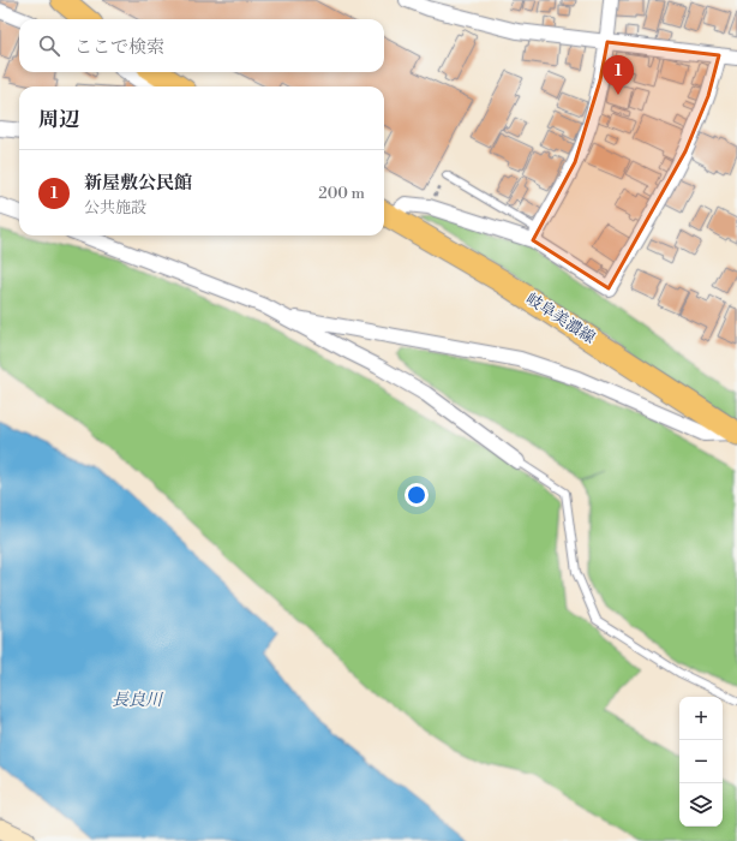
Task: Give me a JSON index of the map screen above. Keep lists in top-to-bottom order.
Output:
{
  "streets": {
    "main road": ["岐阜美濃線"]
  },
  "water": ["長良川"],
  "page": {
    "search": "ここで検索",
    "pins": "1",
    "heading": "周辺",
    "list": [
      {
        "mark": "1",
        "name": "新屋敷公民館",
        "note": "公共施設",
        "value": "200 m"
      }
    ],
    "map_buttons": ["+", "−"]
  }
}
